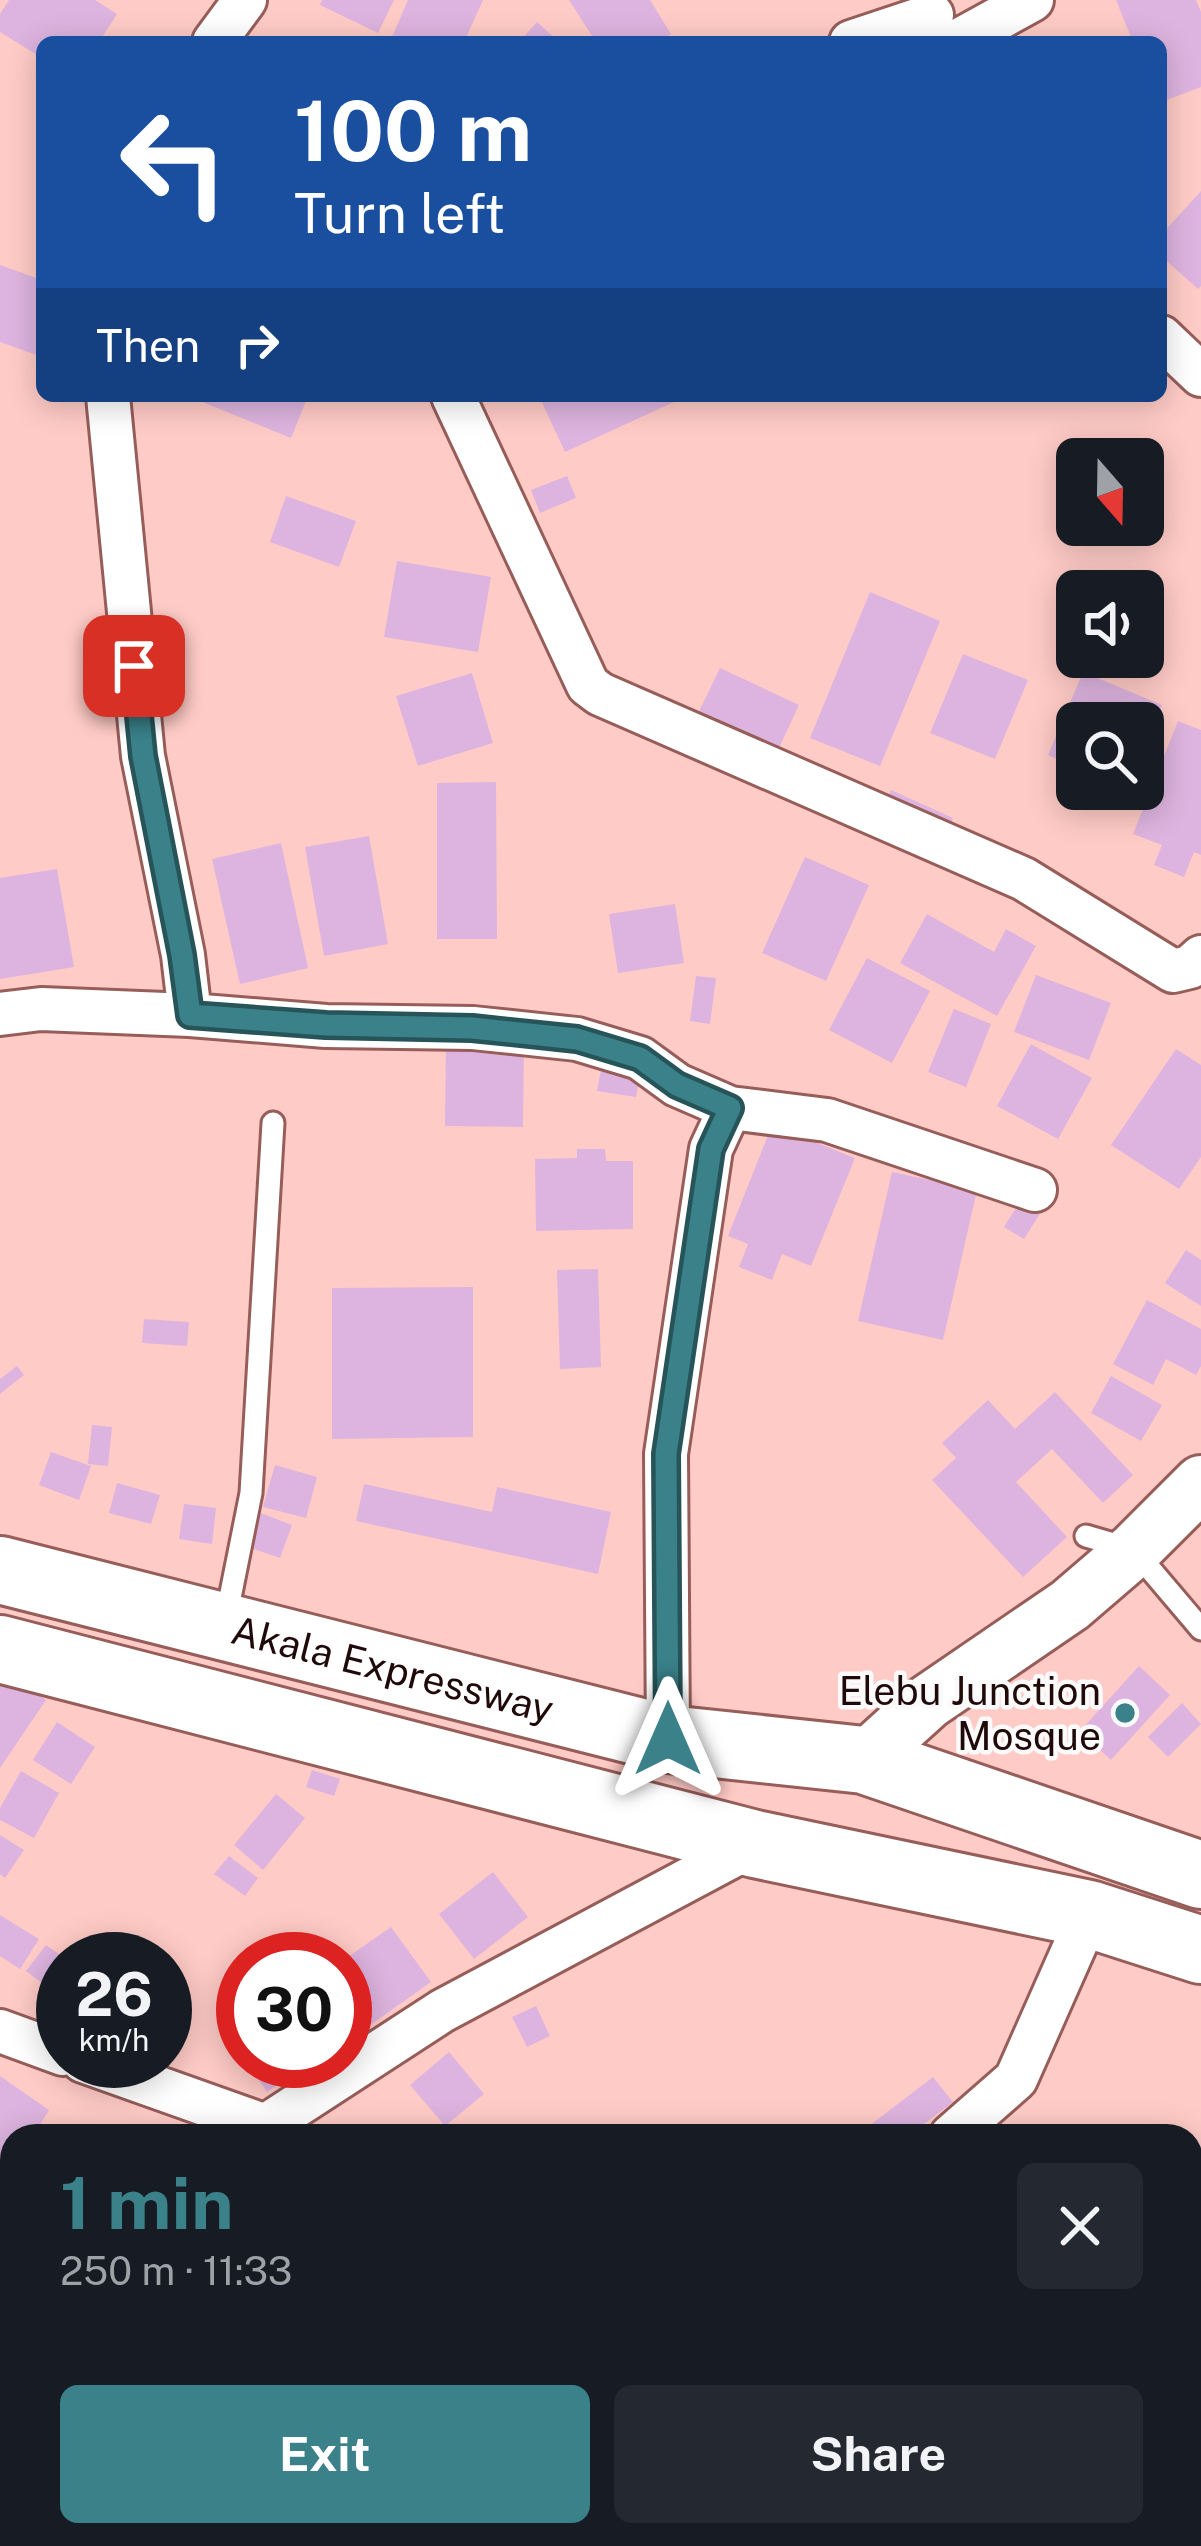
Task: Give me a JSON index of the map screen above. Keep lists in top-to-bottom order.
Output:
{
  "streets": {
    "main road": ["Akala Expressway"]
  },
  "places": ["Elebu Junction Mosque"],
  "north": "bottom",
  "page": {
    "turn": ["100 m", "Turn left"],
    "then": "Then",
    "speed": "26 km/h",
    "limit": "30",
    "heading": ["1 min", "250 m · 11:33"],
    "buttons": ["Exit", "Share"]
  }
}
